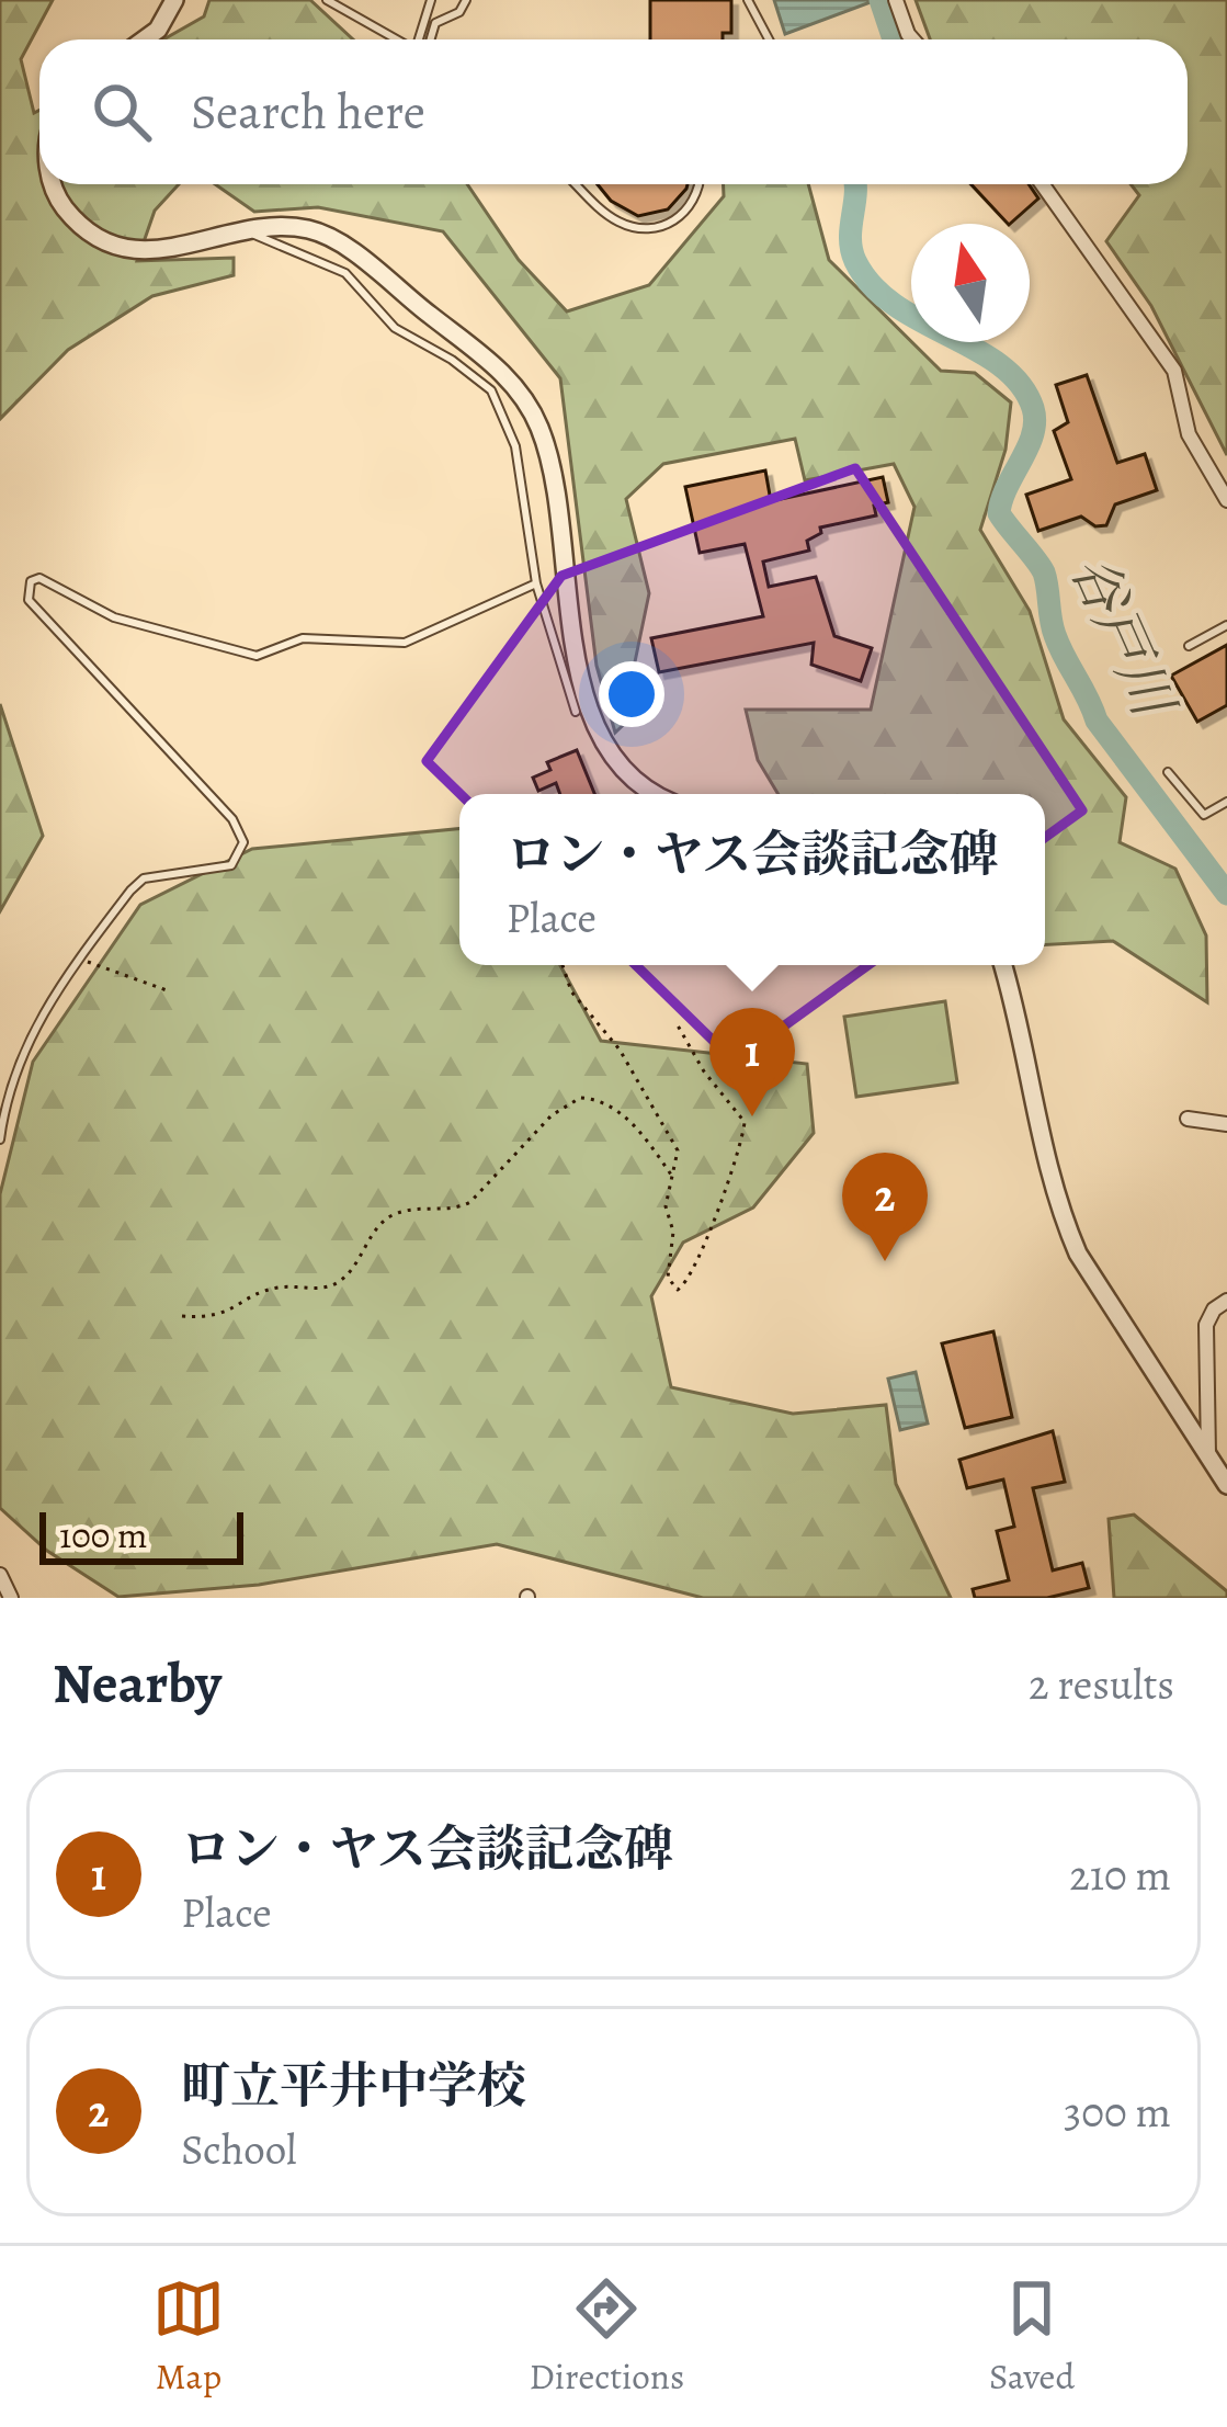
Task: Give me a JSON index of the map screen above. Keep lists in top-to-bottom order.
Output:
{
  "water": ["谷戸川"],
  "scale_bar": "100 m",
  "north": "top",
  "page": {
    "search": "Search here",
    "popup": ["ロン・ヤス会談記念碑", "Place"],
    "pins": ["1", "2"],
    "scale": "100 m",
    "heading": ["Nearby", "2 results"],
    "list": [
      {
        "mark": "1",
        "name": "ロン・ヤス会談記念碑",
        "note": "Place",
        "value": "210 m"
      },
      {
        "mark": "2",
        "name": "町立平井中学校",
        "note": "School",
        "value": "300 m"
      }
    ],
    "nav": ["Map", "Directions", "Saved"]
  }
}
